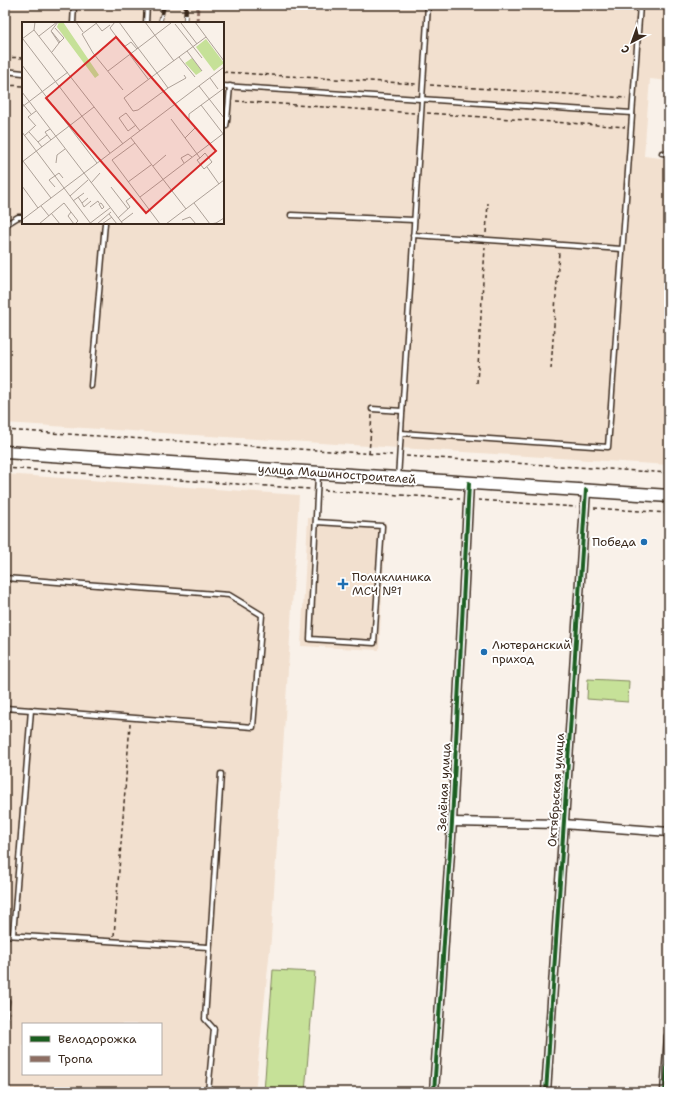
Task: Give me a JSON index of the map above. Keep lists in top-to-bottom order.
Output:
{
  "streets": {
    "main road": ["улица Машиностроителей"],
    "street": ["Зелёная улица", "Октябрьская улица"]
  },
  "crossings": [
    ["улица Машиностроителей", "Зелёная улица"],
    ["улица Машиностроителей", "Октябрьская улица"]
  ],
  "places": {
    "other": ["Победа", "Лютеранский приход"],
    "health": ["Поликлиника МСЧ №1"]
  },
  "legend": ["Велодорожка", "Тропа"],
  "north": "bottom left"
}
